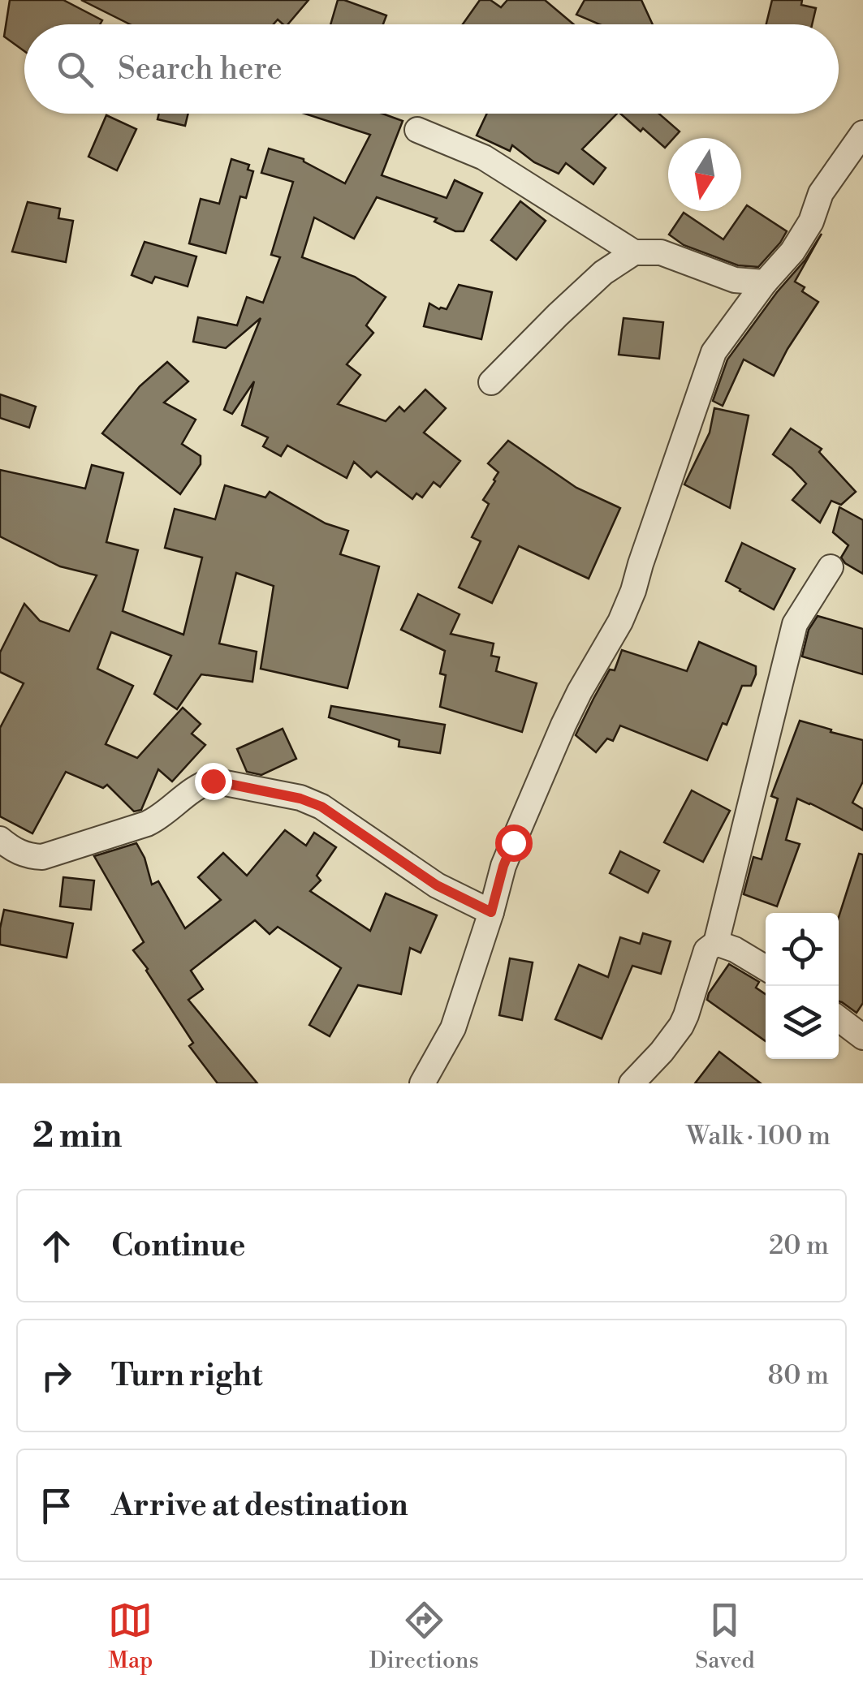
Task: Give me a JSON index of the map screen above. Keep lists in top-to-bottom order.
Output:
{
  "north": "bottom",
  "page": {
    "search": "Search here",
    "heading": ["2 min", "Walk · 100 m"],
    "list": [
      ["Continue", "20 m"],
      ["Turn right", "80 m"],
      "Arrive at destination"
    ],
    "nav": ["Map", "Directions", "Saved"]
  }
}
